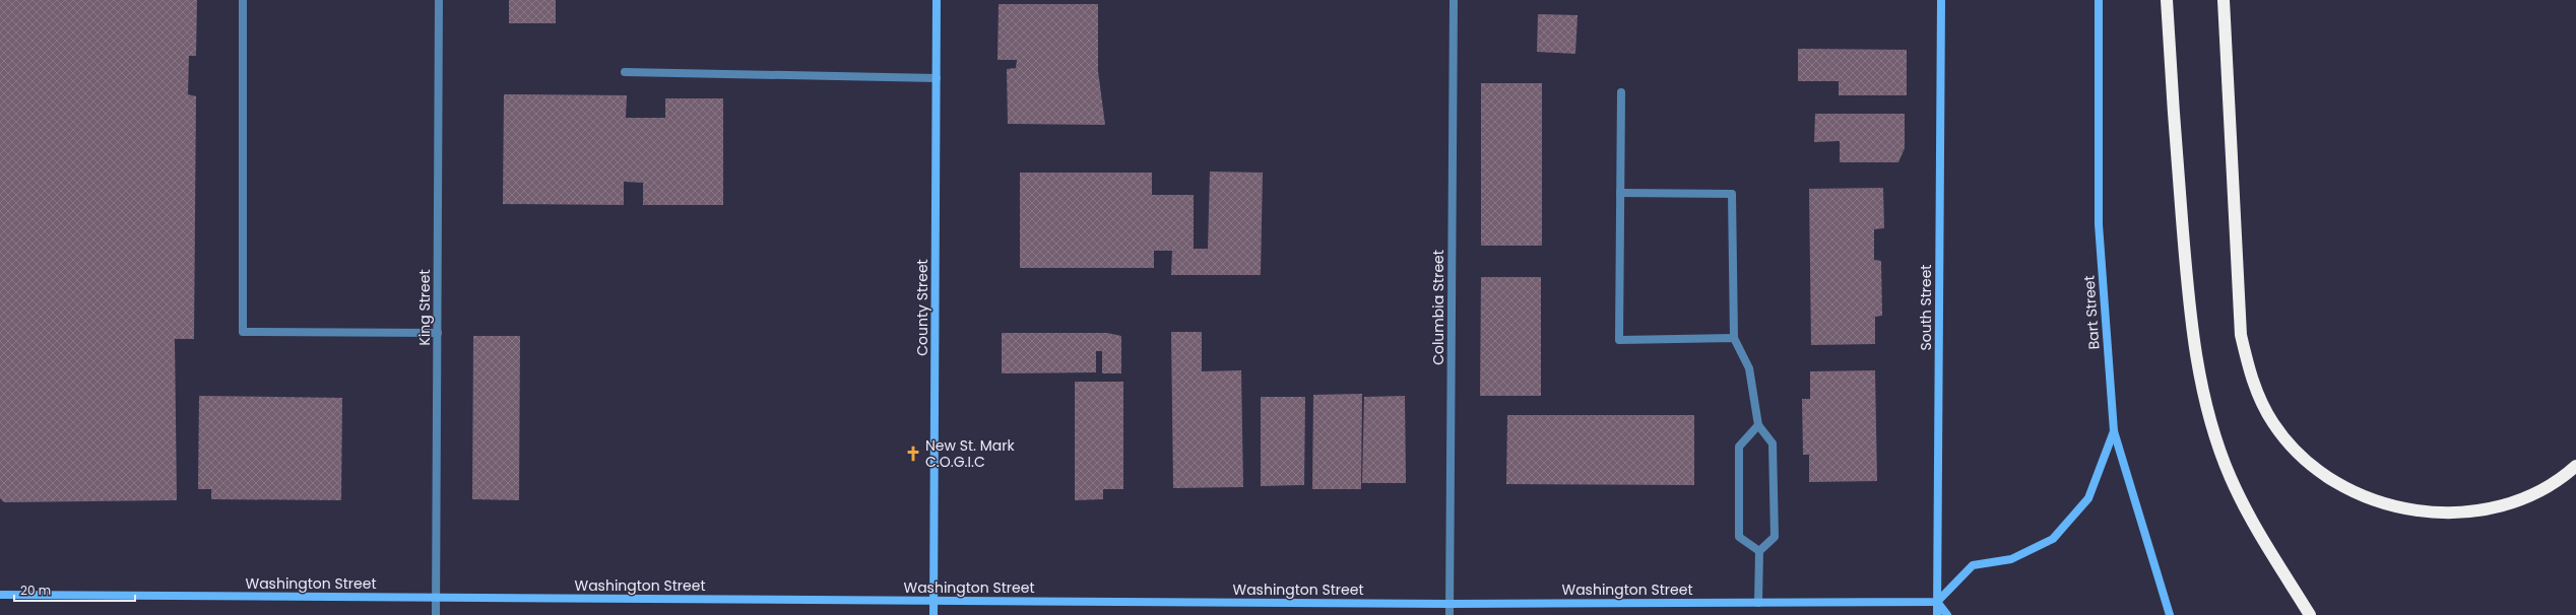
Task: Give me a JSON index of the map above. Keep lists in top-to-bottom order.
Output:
{
  "streets": {
    "street": [
      "King Street",
      "County Street",
      "Columbia Street",
      "South Street",
      "Bart Street",
      "Washington Street"
    ]
  },
  "crossings": [
    ["King Street", "Washington Street"],
    ["County Street", "Washington Street"],
    ["Columbia Street", "Washington Street"],
    ["South Street", "Washington Street"]
  ],
  "places": {
    "church": ["New St. Mark C.O.G.I.C"]
  },
  "scale_bar": "20 m"
}
